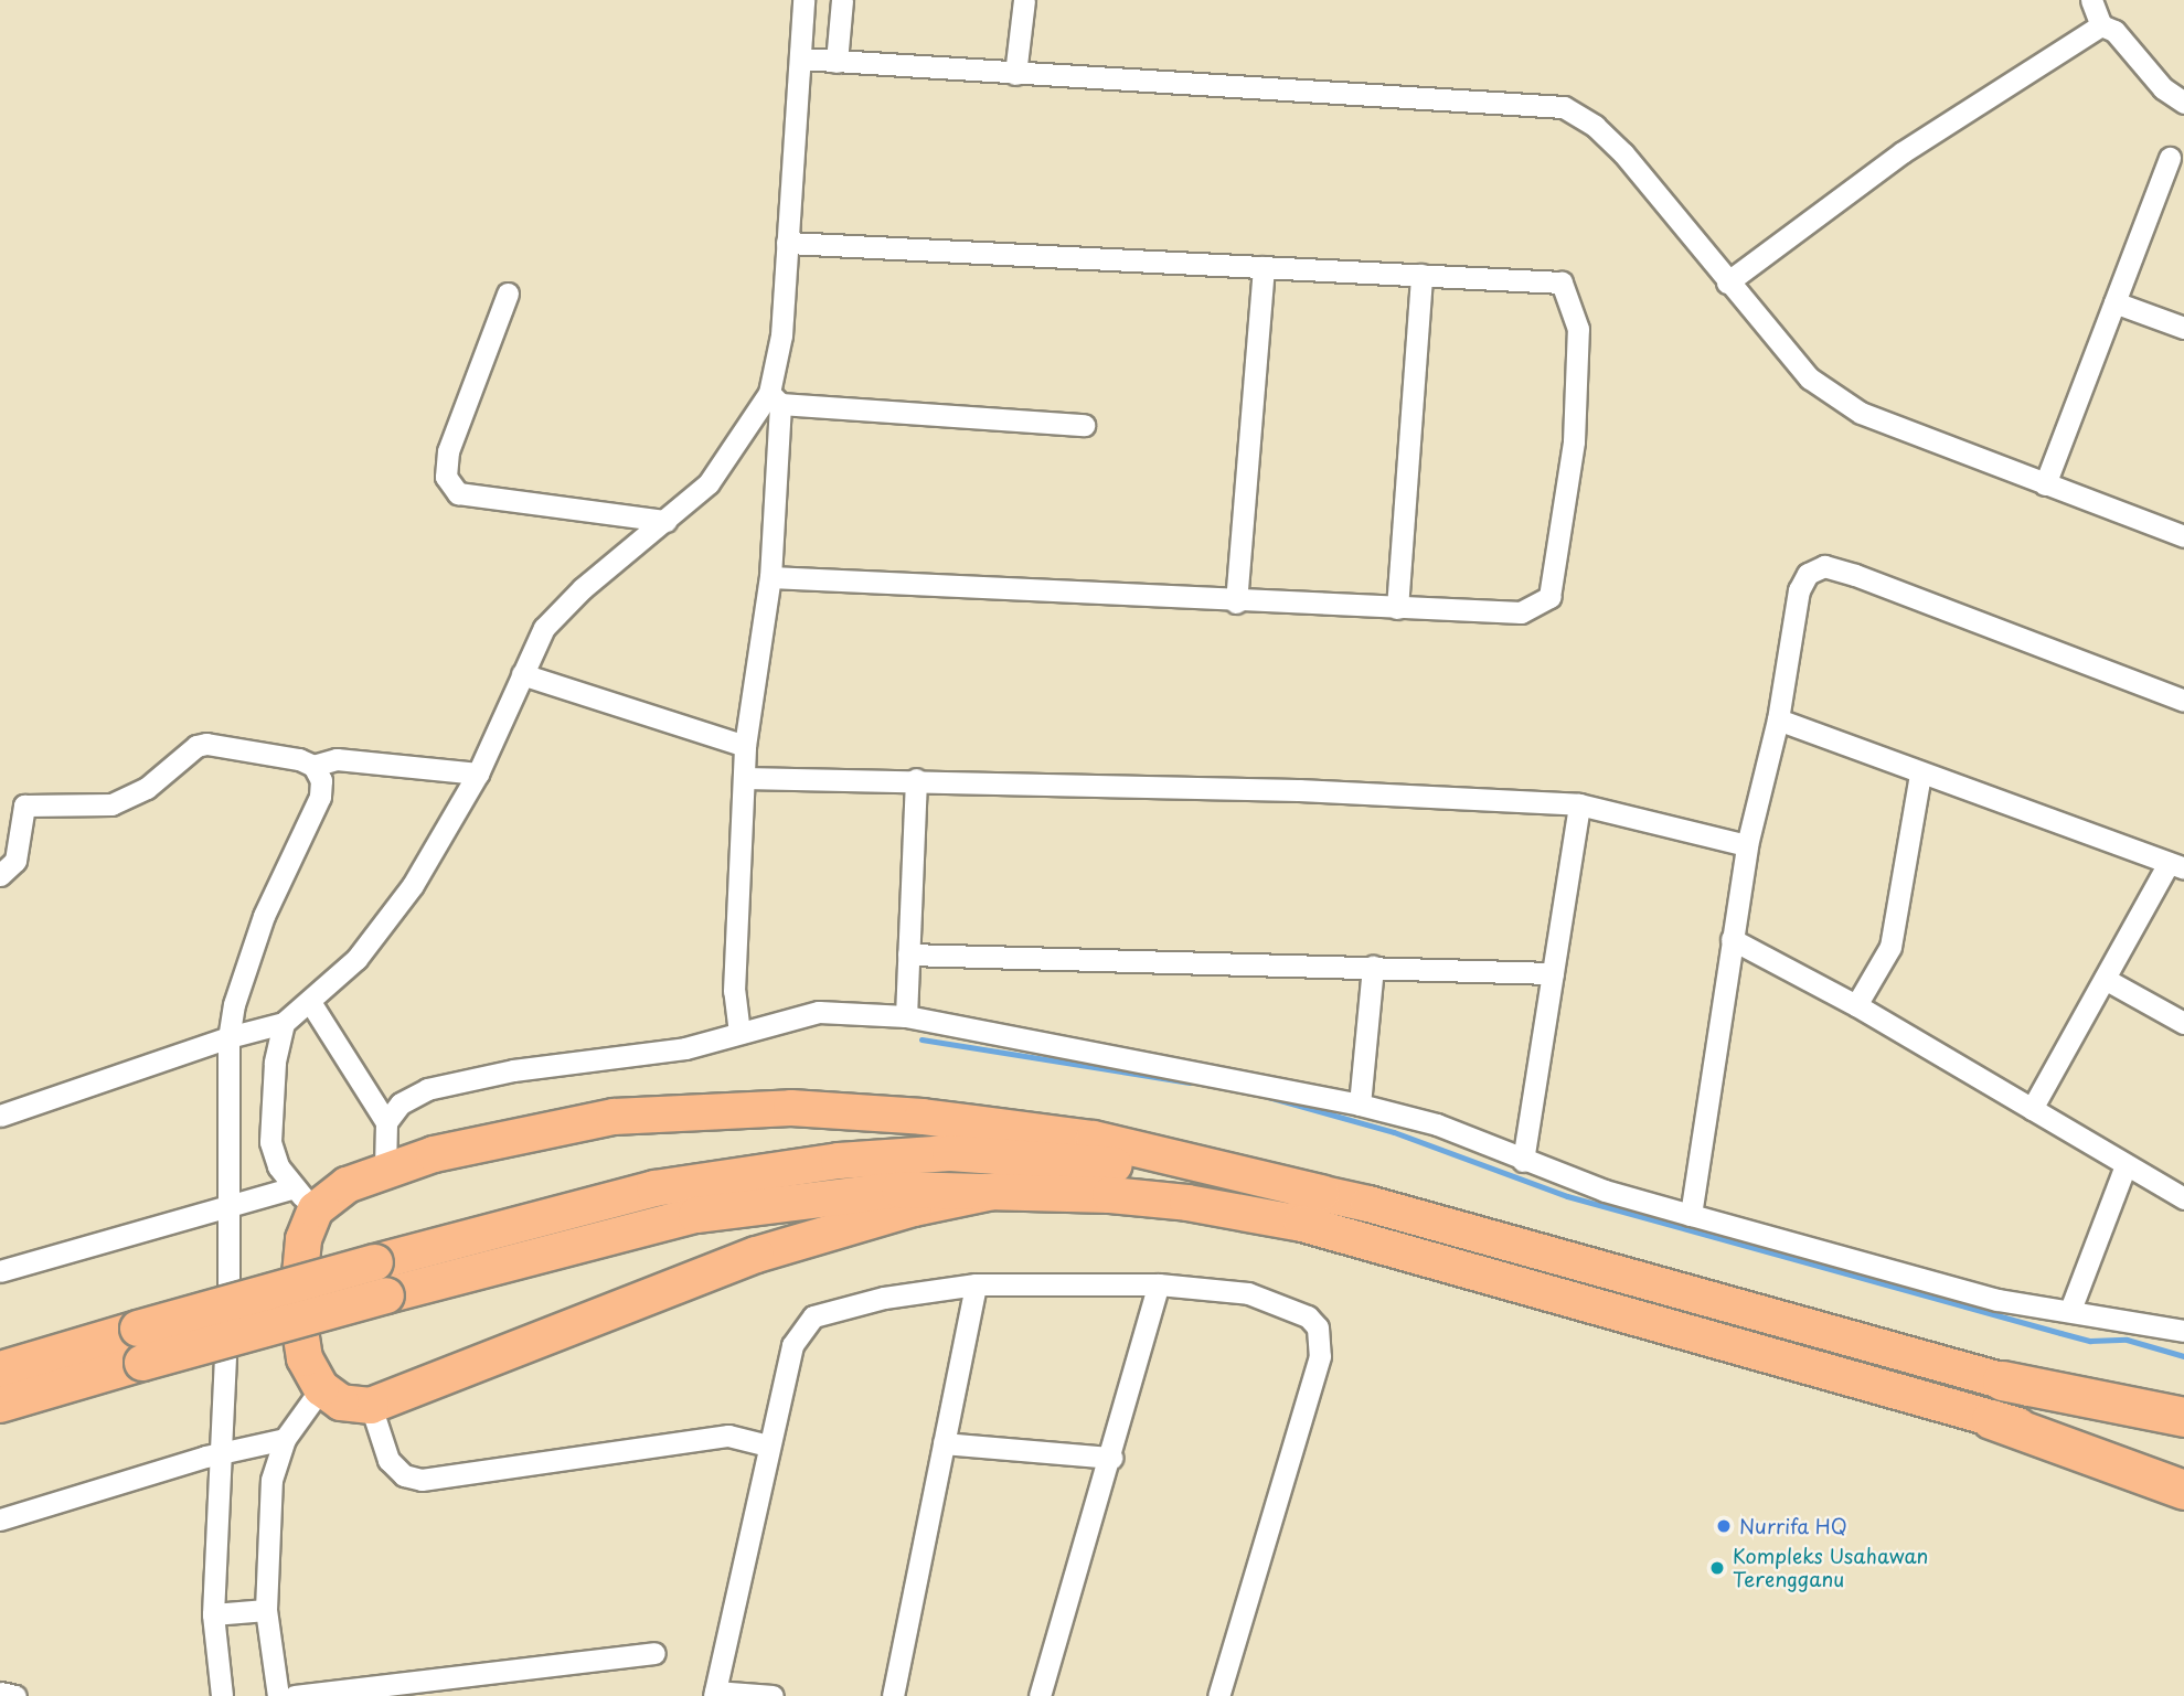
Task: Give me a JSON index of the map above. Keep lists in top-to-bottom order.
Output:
{
  "places": ["Nurrifa HQ", "Kompleks Usahawan Terengganu"]
}
